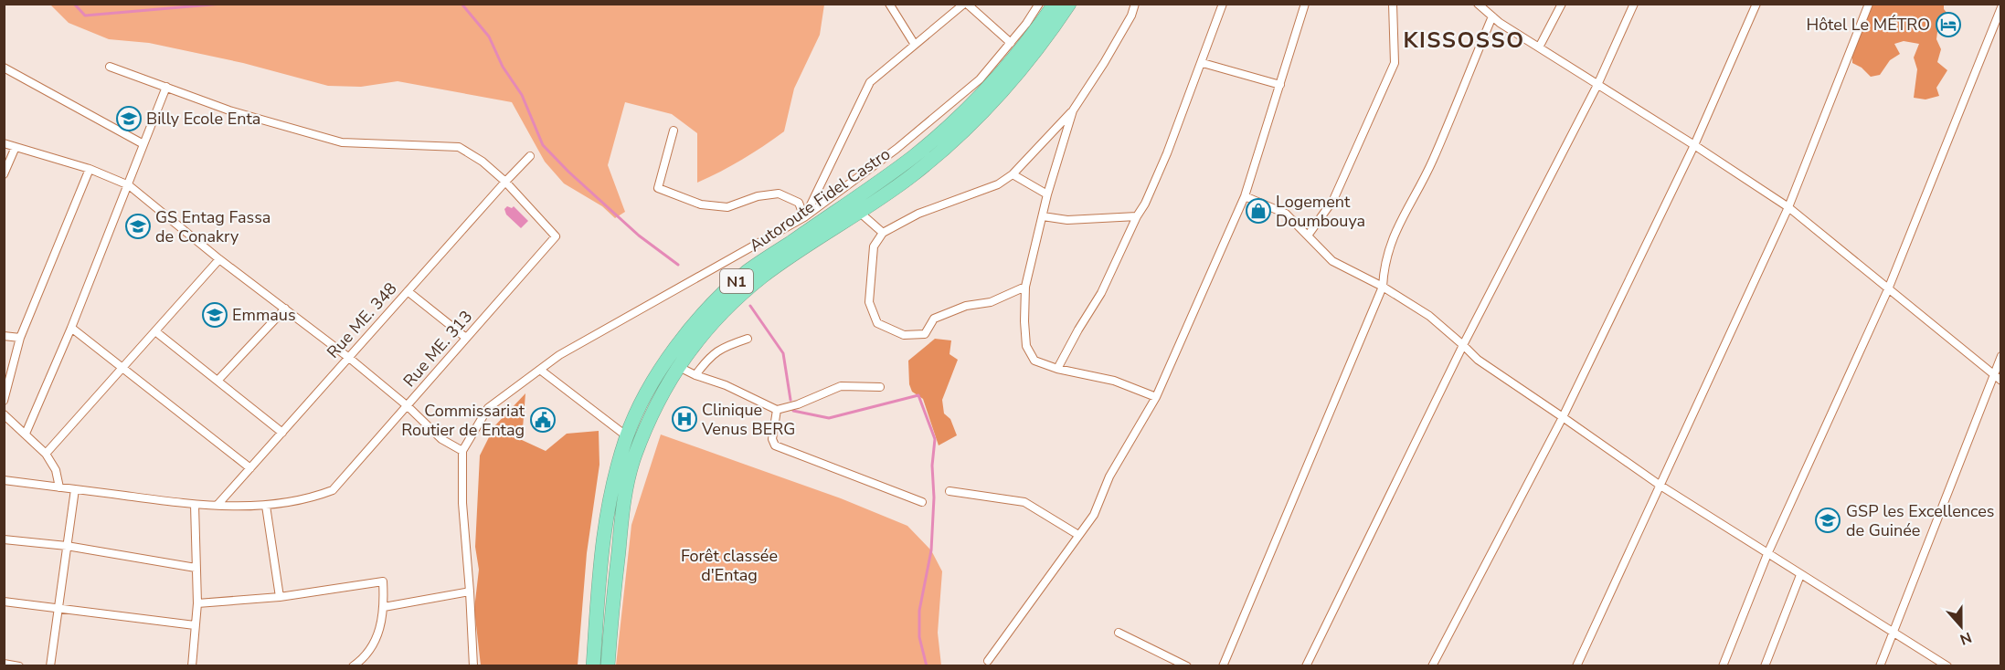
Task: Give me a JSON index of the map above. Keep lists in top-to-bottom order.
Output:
{
  "streets": {
    "highway": ["Autoroute Fidel Castro", "N1"],
    "street": ["Rue ME. 348", "Rue ME. 313"]
  },
  "crossings": [
    ["Rue ME. 348", "Rue ME. 313"]
  ],
  "districts": ["KISSOSSO"],
  "parks": ["Forêt classée d'Entag"],
  "places": {
    "hotel": ["Hôtel Le MÉTRO"],
    "school or university": [
      "Billy Ecole Enta",
      "GS Entag Fassa de Conakry",
      "Emmaus",
      "GSP les Excellences de Guinée"
    ],
    "shop": ["Logement Doumbouya"],
    "hospital": ["Clinique Venus BERG"],
    "public building": ["Commissariat Routier de Entag"]
  },
  "north": "bottom"
}
